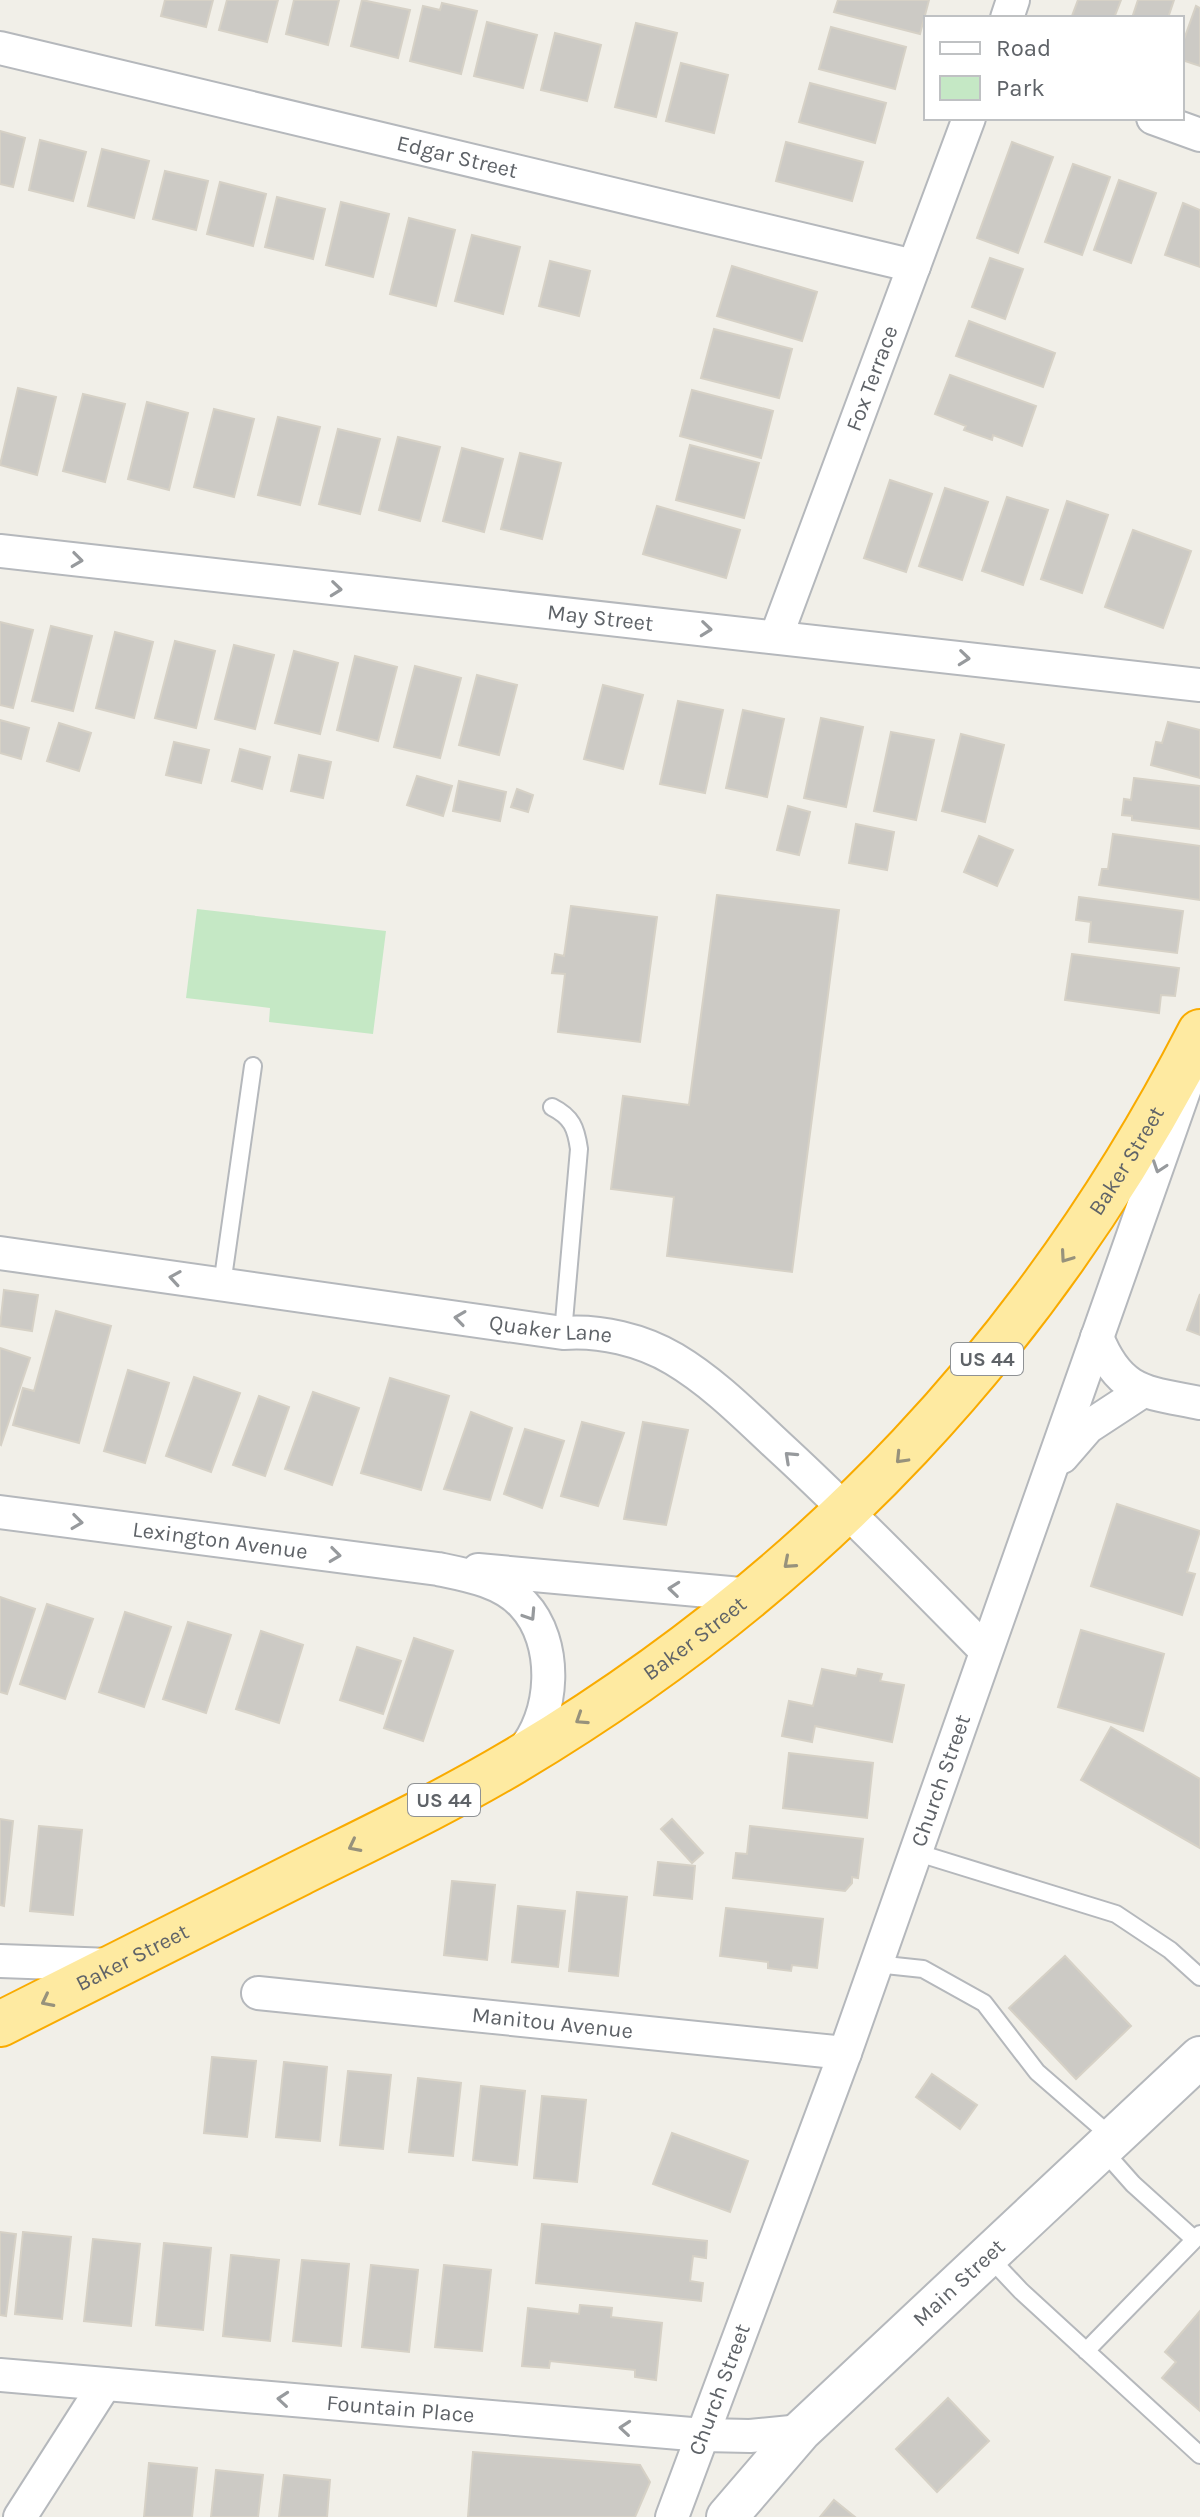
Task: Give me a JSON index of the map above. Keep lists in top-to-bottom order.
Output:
{
  "streets": {
    "highway": ["Baker Street", "US 44"],
    "street": [
      "Edgar Street",
      "Fox Terrace",
      "May Street",
      "Quaker Lane",
      "Lexington Avenue",
      "Church Street",
      "Manitou Avenue",
      "Main Street",
      "Fountain Place"
    ]
  },
  "crossings": [
    ["Edgar Street", "Fox Terrace"],
    ["Fox Terrace", "May Street"],
    ["Baker Street", "Quaker Lane"],
    ["Baker Street", "Lexington Avenue"],
    ["Quaker Lane", "Church Street"],
    ["Church Street", "Manitou Avenue"],
    ["Church Street", "Fountain Place"],
    ["Main Street", "Fountain Place"]
  ],
  "one_way": [
    "May Street",
    "Baker Street",
    "Quaker Lane",
    "Fountain Place"
  ],
  "legend": ["Road", "Park"]
}
